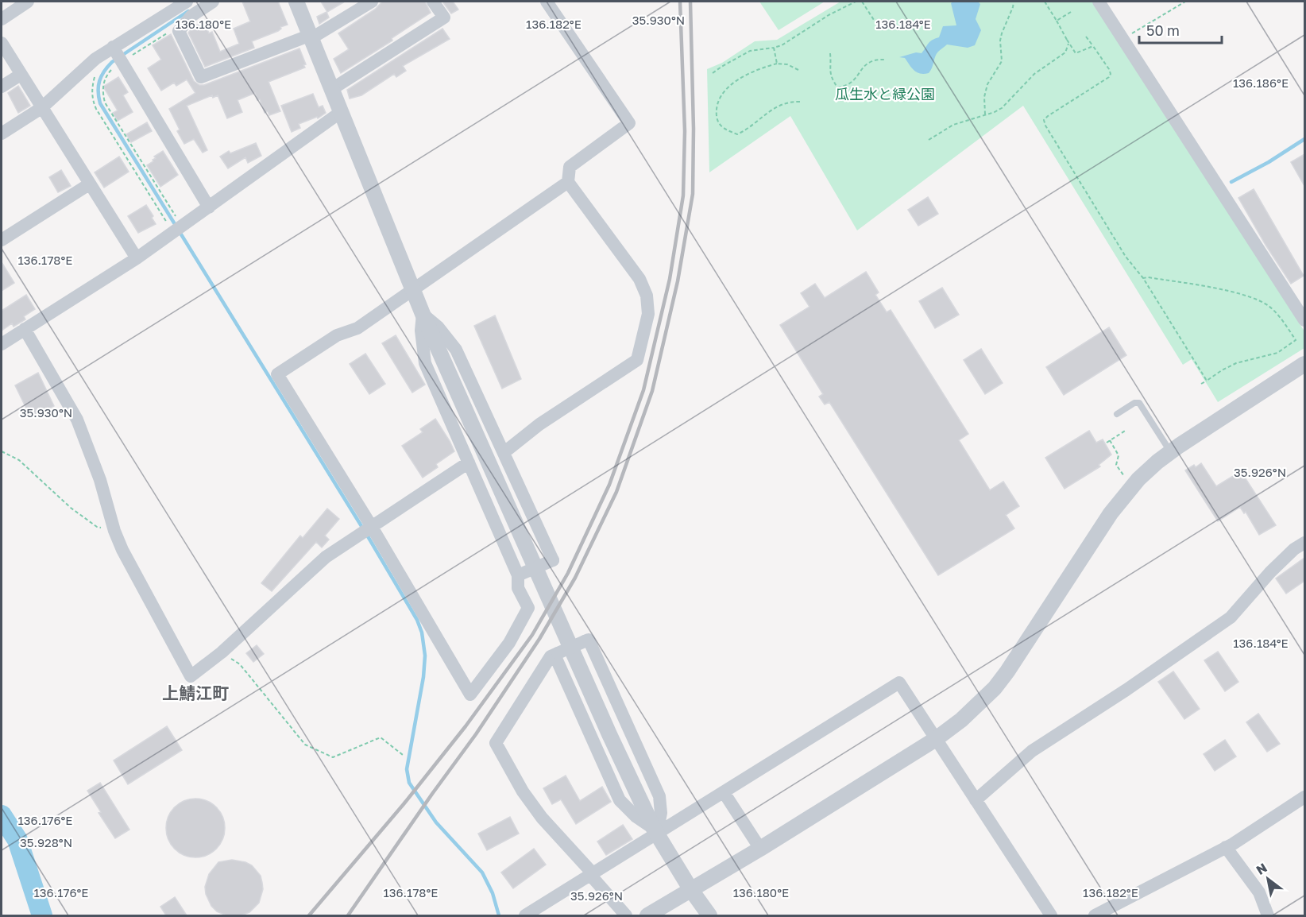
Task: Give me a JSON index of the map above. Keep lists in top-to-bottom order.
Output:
{
  "districts": ["上鯖江町"],
  "parks": ["瓜生水と緑公園"],
  "scale_bar": "50 m",
  "north": "top left",
  "coordinates": [
    "35.930°N",
    "136.180°E",
    "136.182°E",
    "136.184°E",
    "136.186°E",
    "136.178°E",
    "35.926°N",
    "136.176°E",
    "35.928°N"
  ]
}
